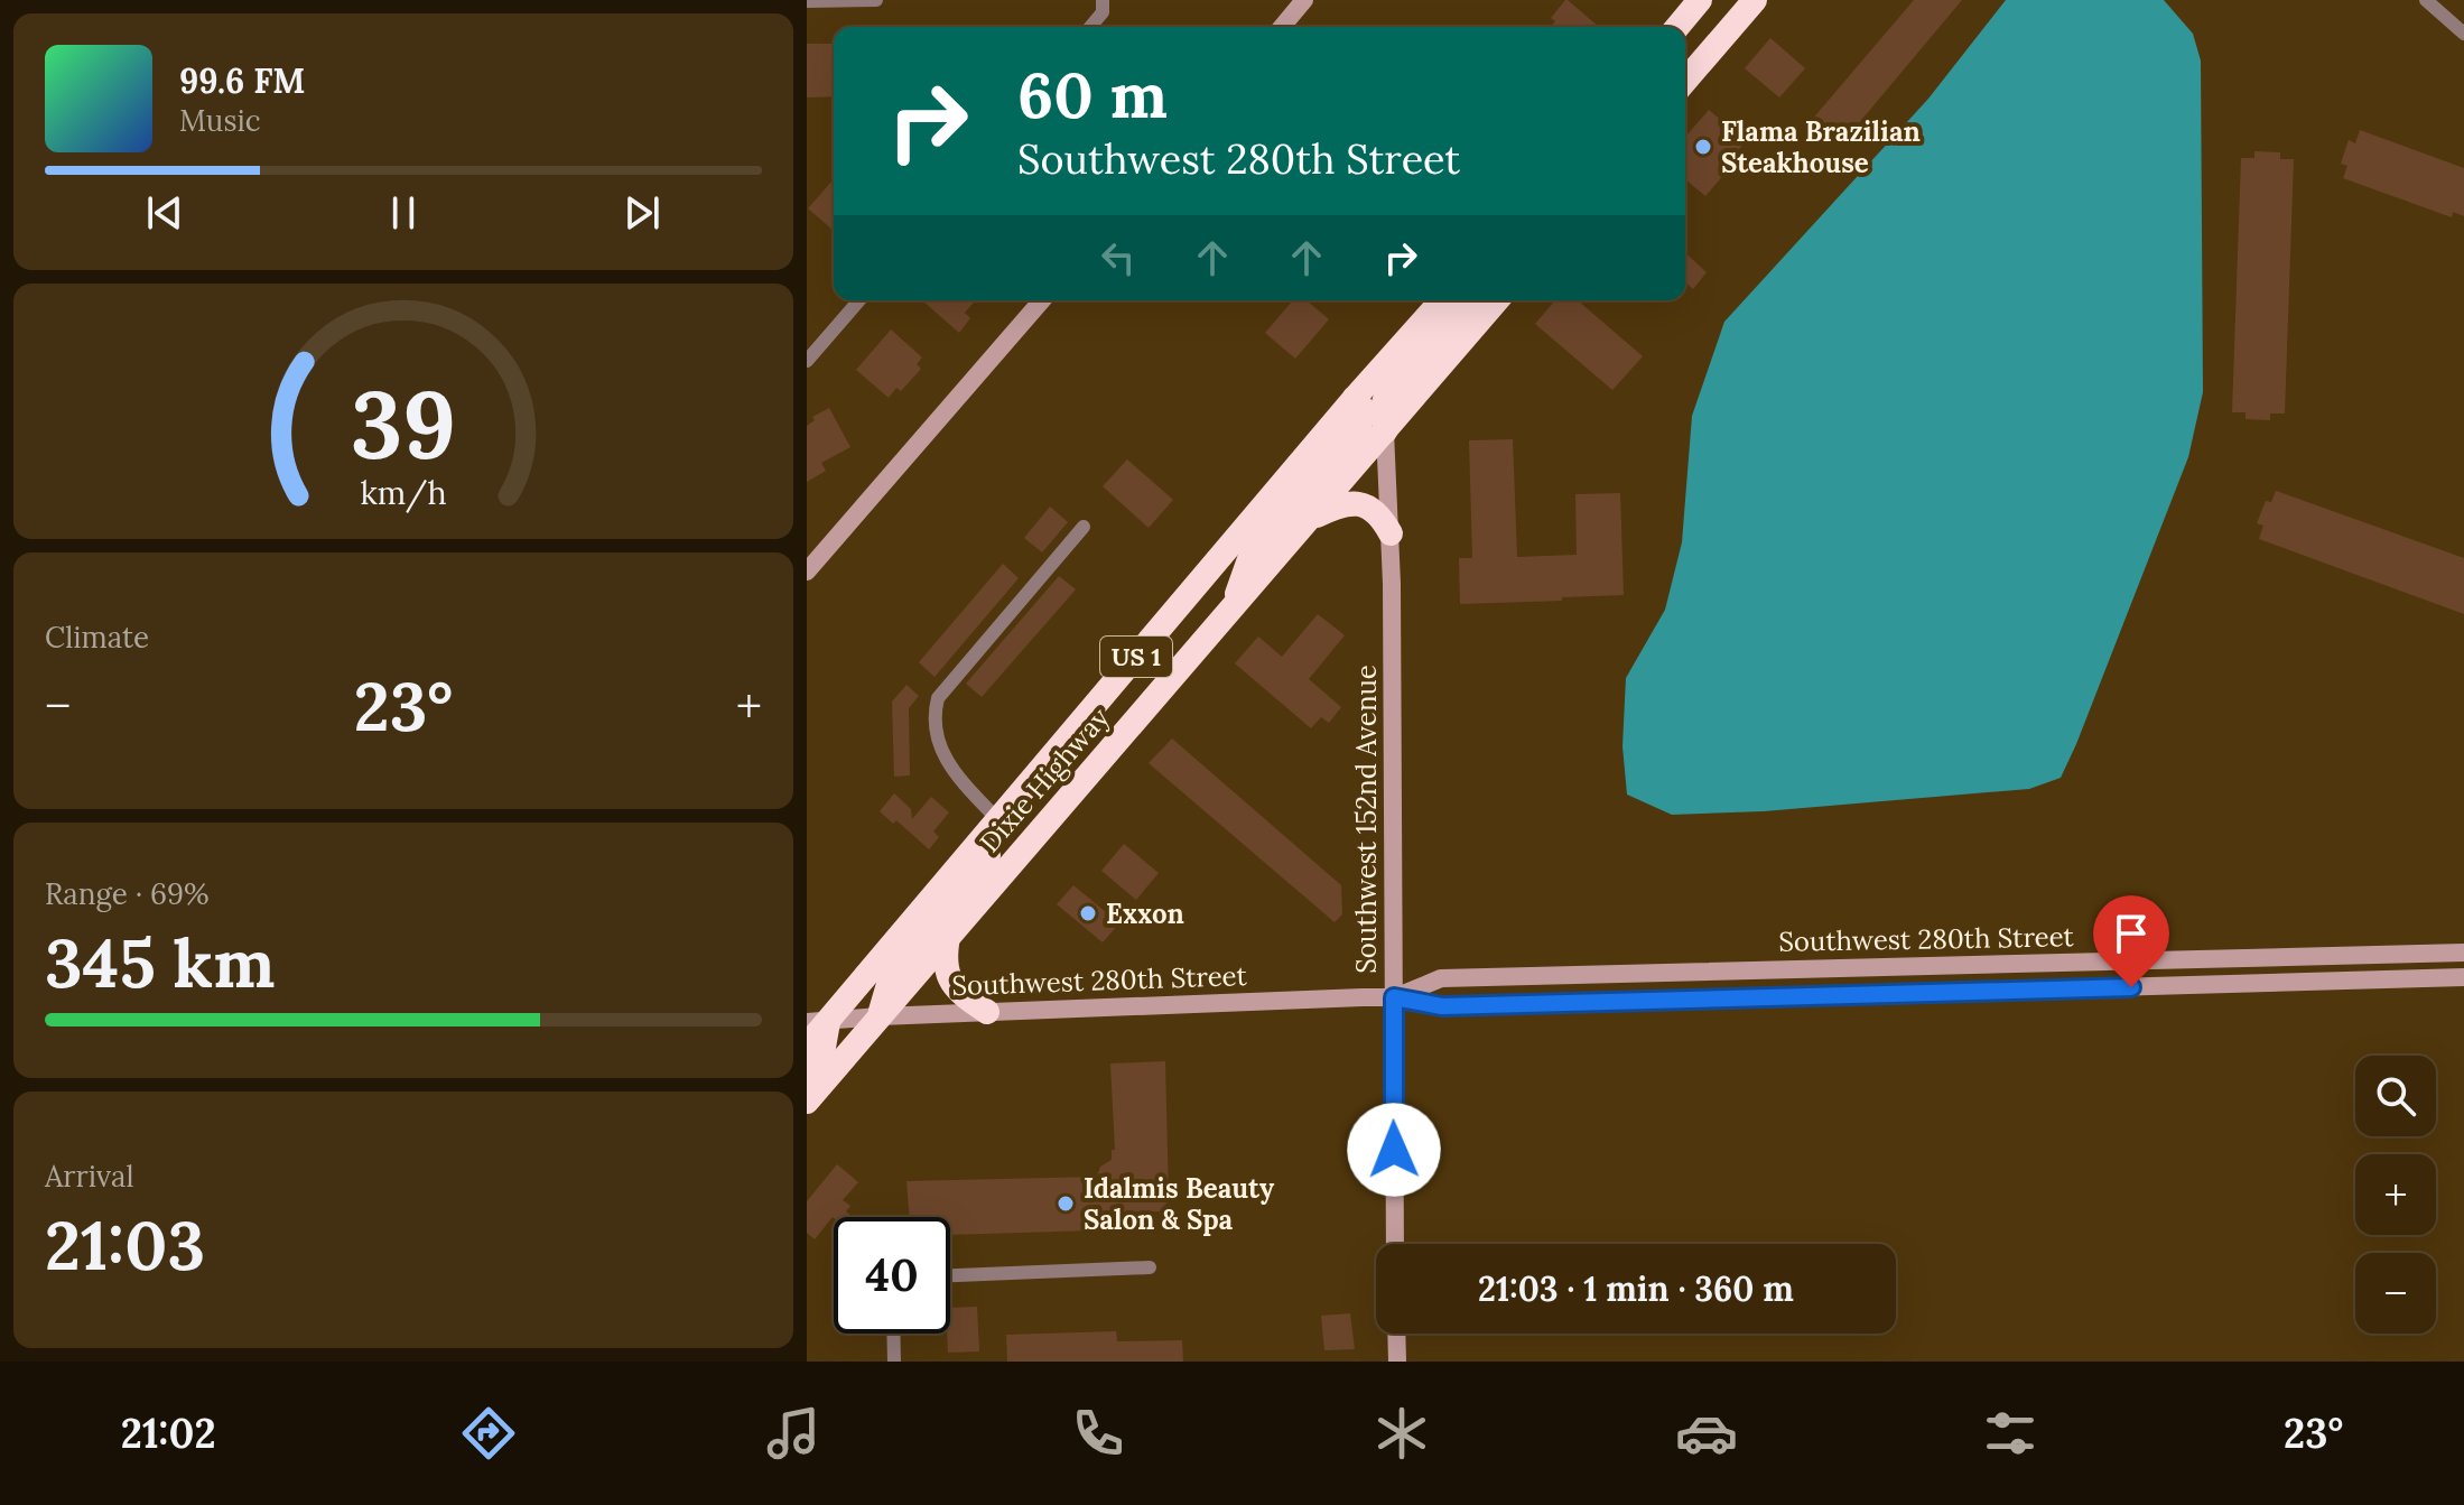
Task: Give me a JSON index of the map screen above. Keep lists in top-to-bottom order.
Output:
{
  "streets": {
    "highway": ["US 1", "Dixie Highway"],
    "street": ["Southwest 152nd Avenue", "Southwest 280th Street"]
  },
  "crossings": [
    ["Dixie Highway", "Southwest 152nd Avenue"],
    ["Dixie Highway", "Southwest 280th Street"],
    ["Southwest 152nd Avenue", "Southwest 280th Street"]
  ],
  "places": ["Flama Brazilian Steakhouse", "Exxon", "Idalmis Beauty Salon & Spa"],
  "page": {
    "turn": ["60 m", "Southwest 280th Street"],
    "song": ["99.6 FM", "Music"],
    "tile": [
      "Climate",
      ["Range · 69%", "345 km"],
      ["Arrival", "21:03"]
    ],
    "heat": ["−", "23°", "+"],
    "map_buttons": ["+", "−"],
    "limit": "40",
    "trip": "21:03 · 1 min · 360 m",
    "tabs": ["21:02", "23°"],
    "gauge": ["39", "km/h"]
  }
}
